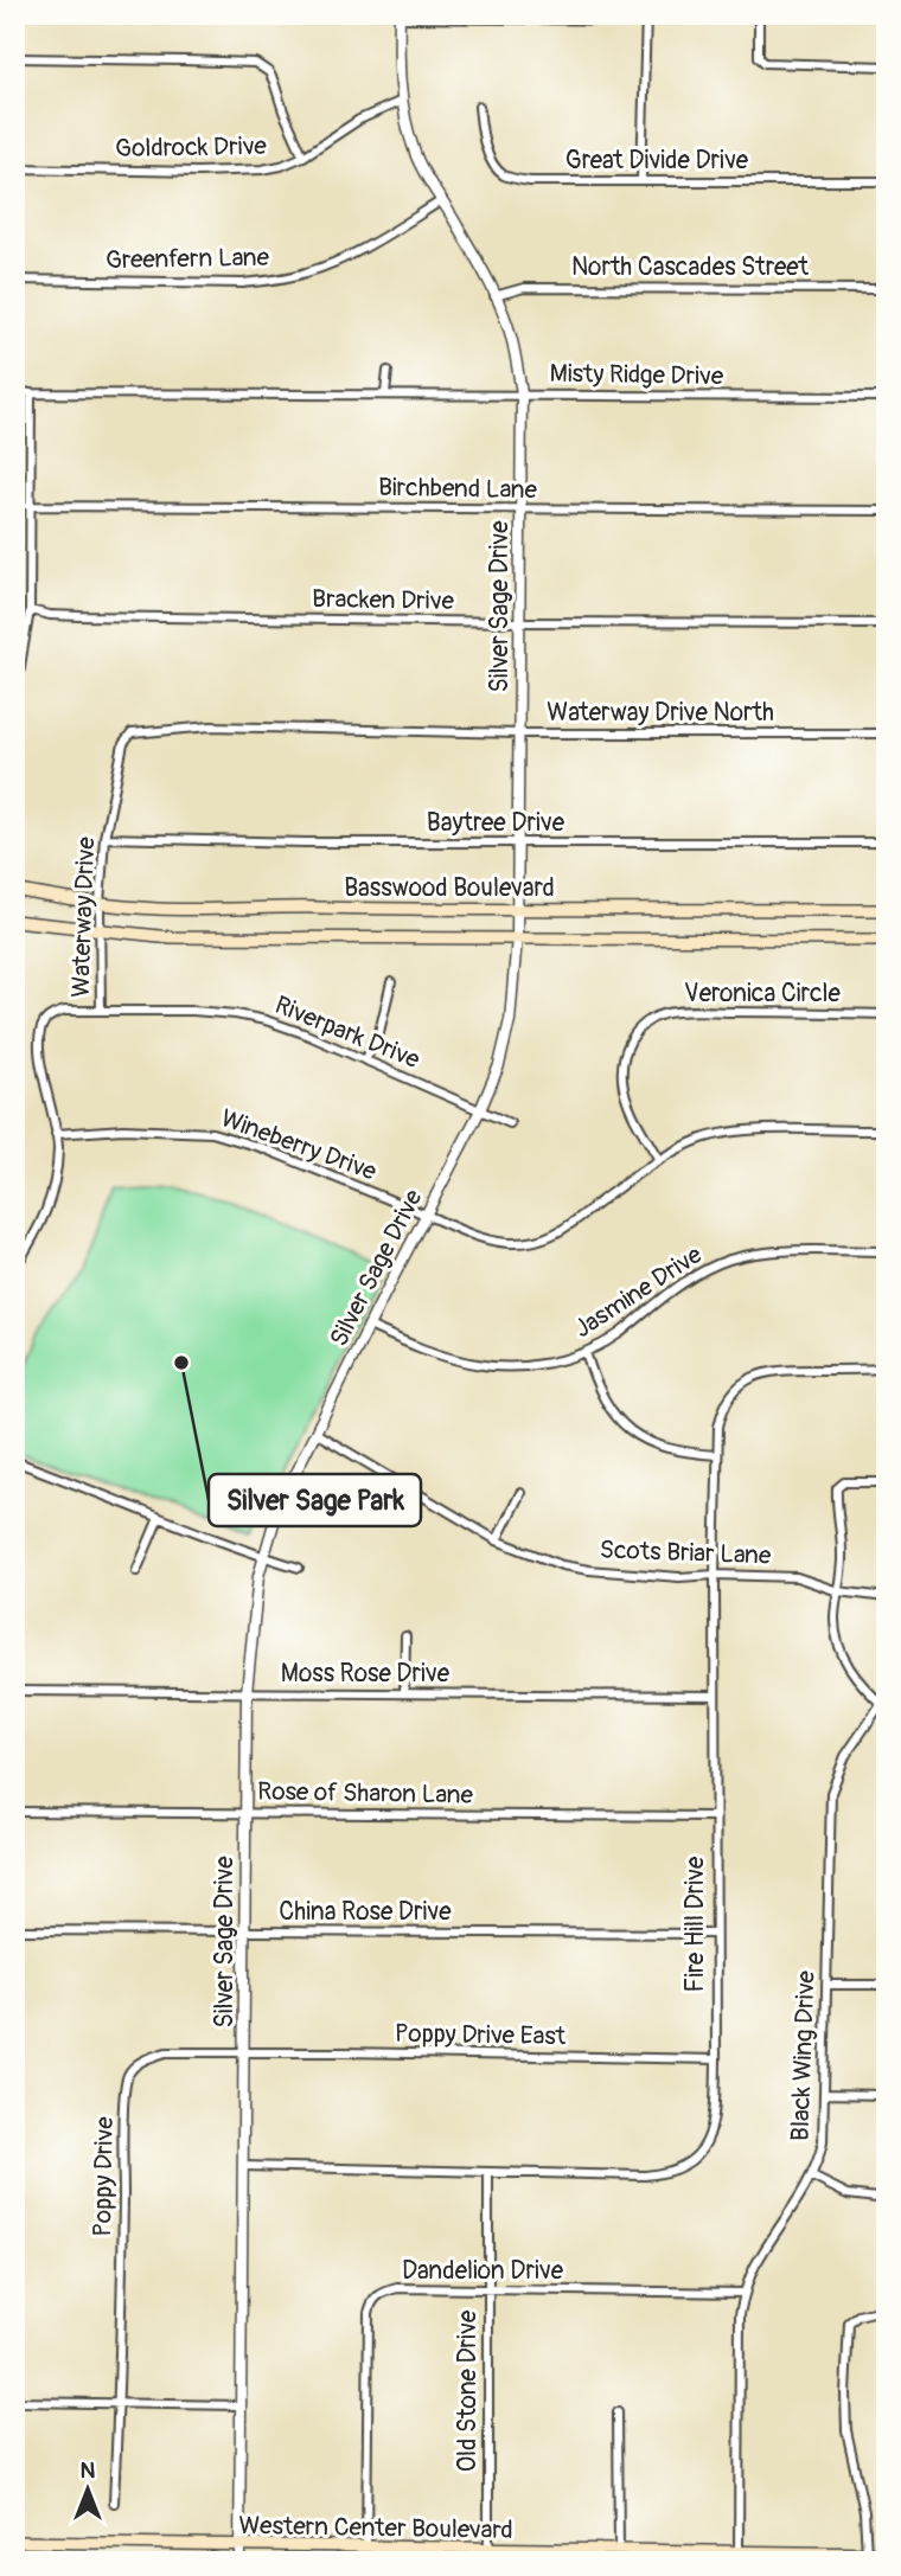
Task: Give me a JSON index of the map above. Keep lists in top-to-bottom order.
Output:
{
  "streets": {
    "main road": ["Basswood Boulevard", "Western Center Boulevard"],
    "street": [
      "Goldrock Drive",
      "Great Divide Drive",
      "Greenfern Lane",
      "North Cascades Street",
      "Misty Ridge Drive",
      "Birchbend Lane",
      "Bracken Drive",
      "Silver Sage Drive",
      "Waterway Drive North",
      "Baytree Drive",
      "Waterway Drive",
      "Veronica Circle",
      "Riverpark Drive",
      "Wineberry Drive",
      "Jasmine Drive",
      "Scots Briar Lane",
      "Moss Rose Drive",
      "Rose of Sharon Lane",
      "China Rose Drive",
      "Fire Hill Drive",
      "Poppy Drive East",
      "Black Wing Drive",
      "Poppy Drive",
      "Dandelion Drive",
      "Old Stone Drive"
    ]
  },
  "crossings": [
    ["Goldrock Drive", "Silver Sage Drive"],
    ["Greenfern Lane", "Silver Sage Drive"],
    ["North Cascades Street", "Silver Sage Drive"],
    ["Misty Ridge Drive", "Silver Sage Drive"],
    ["Birchbend Lane", "Silver Sage Drive"],
    ["Bracken Drive", "Silver Sage Drive"],
    ["Silver Sage Drive", "Waterway Drive North"],
    ["Silver Sage Drive", "Baytree Drive"],
    ["Silver Sage Drive", "Basswood Boulevard"],
    ["Silver Sage Drive", "Riverpark Drive"],
    ["Silver Sage Drive", "Wineberry Drive"],
    ["Silver Sage Drive", "Jasmine Drive"],
    ["Silver Sage Drive", "Scots Briar Lane"],
    ["Silver Sage Drive", "Moss Rose Drive"],
    ["Silver Sage Drive", "Rose of Sharon Lane"],
    ["Silver Sage Drive", "China Rose Drive"],
    ["Silver Sage Drive", "Fire Hill Drive"],
    ["Silver Sage Drive", "Poppy Drive East"],
    ["Silver Sage Drive", "Poppy Drive"],
    ["Silver Sage Drive", "Western Center Boulevard"],
    ["Waterway Drive North", "Waterway Drive"],
    ["Baytree Drive", "Waterway Drive"],
    ["Basswood Boulevard", "Waterway Drive"],
    ["Waterway Drive", "Riverpark Drive"],
    ["Veronica Circle", "Wineberry Drive"],
    ["Riverpark Drive", "Wineberry Drive"],
    ["Scots Briar Lane", "Fire Hill Drive"],
    ["Moss Rose Drive", "Fire Hill Drive"],
    ["Rose of Sharon Lane", "Fire Hill Drive"],
    ["China Rose Drive", "Fire Hill Drive"],
    ["Fire Hill Drive", "Poppy Drive East"],
    ["Fire Hill Drive", "Old Stone Drive"],
    ["Poppy Drive East", "Poppy Drive"],
    ["Black Wing Drive", "Dandelion Drive"],
    ["Black Wing Drive", "Western Center Boulevard"],
    ["Dandelion Drive", "Old Stone Drive"],
    ["Dandelion Drive", "Western Center Boulevard"],
    ["Old Stone Drive", "Western Center Boulevard"]
  ],
  "places": ["Silver Sage Park"],
  "north": "top"
}
